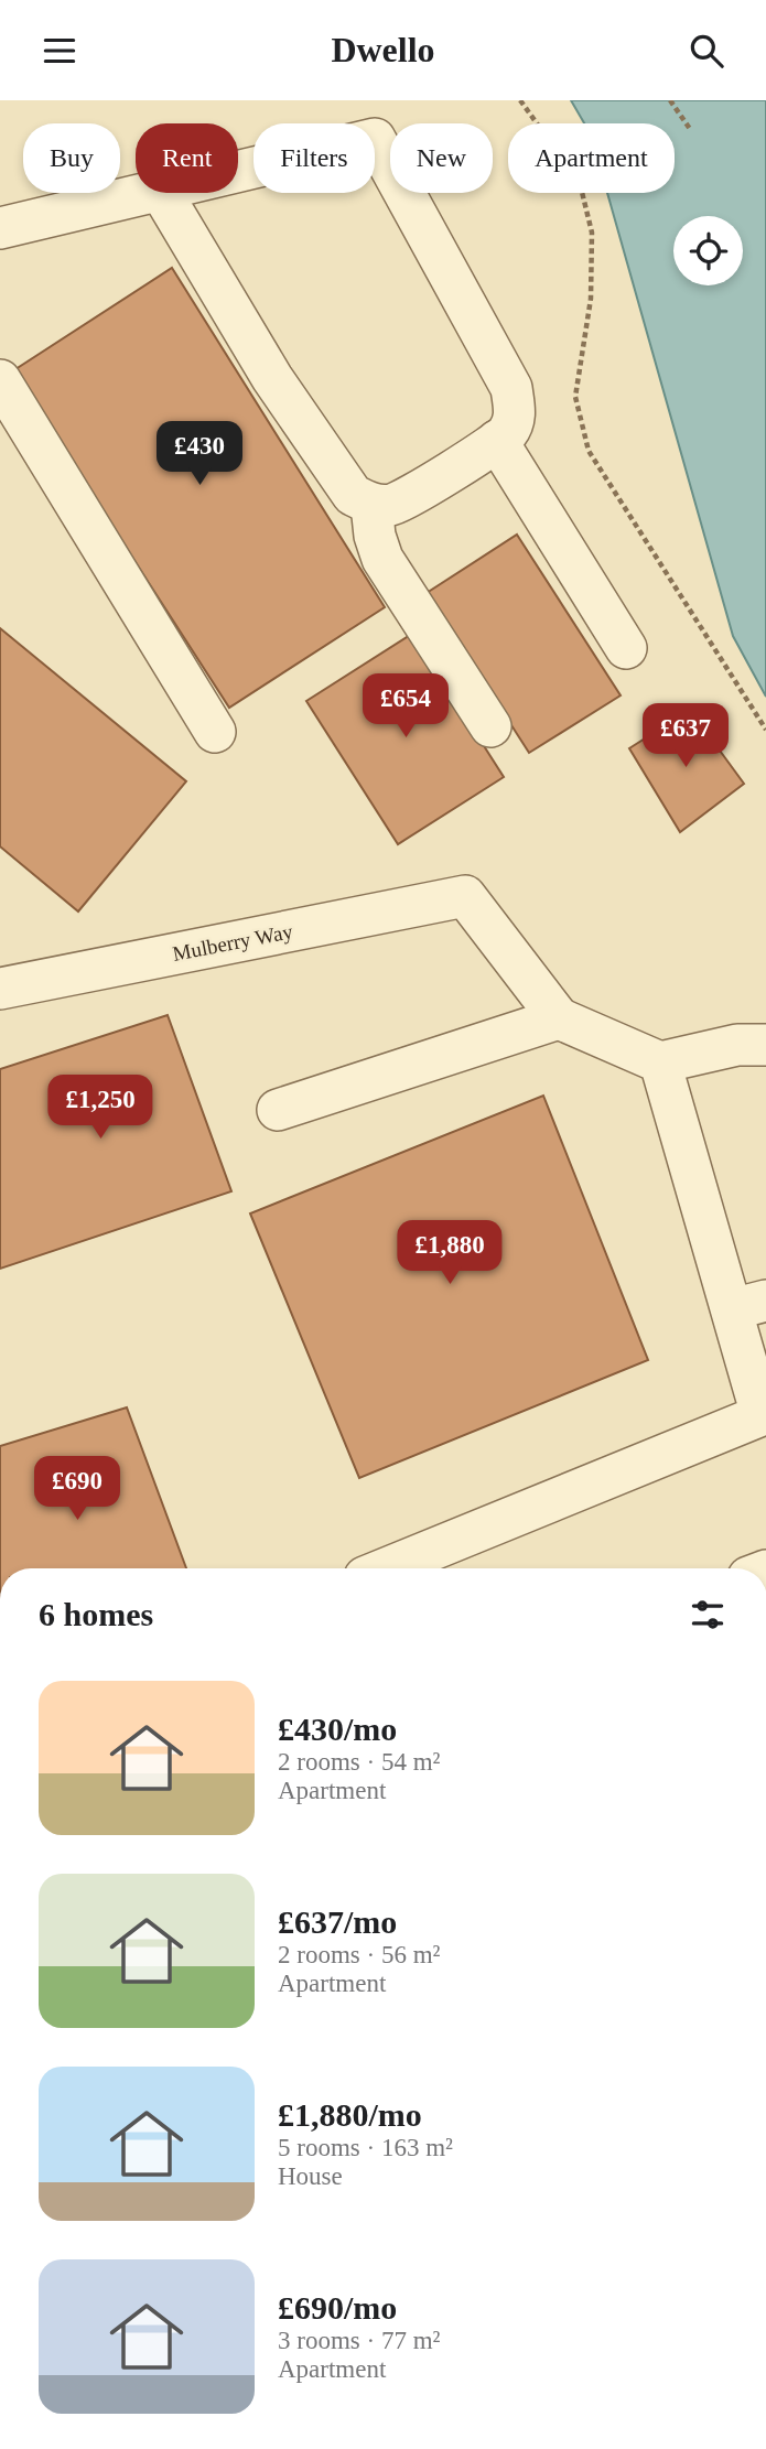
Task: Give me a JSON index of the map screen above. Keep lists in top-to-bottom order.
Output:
{
  "streets": {
    "street": ["Mulberry Way"]
  },
  "page": {
    "header": "Dwello",
    "chip": [
      "Buy",
      "Rent",
      "Filters",
      "New",
      "Apartment"
    ],
    "price": [
      "£430",
      "£654",
      "£637",
      "£1,250",
      "£1,880",
      "£690"
    ],
    "heading": "6 homes",
    "list": [
      {
        "name": "£430/mo",
        "note": "2 rooms · 54 m² · Apartment"
      },
      {
        "name": "£637/mo",
        "note": "2 rooms · 56 m² · Apartment"
      },
      {
        "name": "£1,880/mo",
        "note": "5 rooms · 163 m² · House"
      },
      {
        "name": "£690/mo",
        "note": "3 rooms · 77 m² · Apartment"
      }
    ]
  }
}
